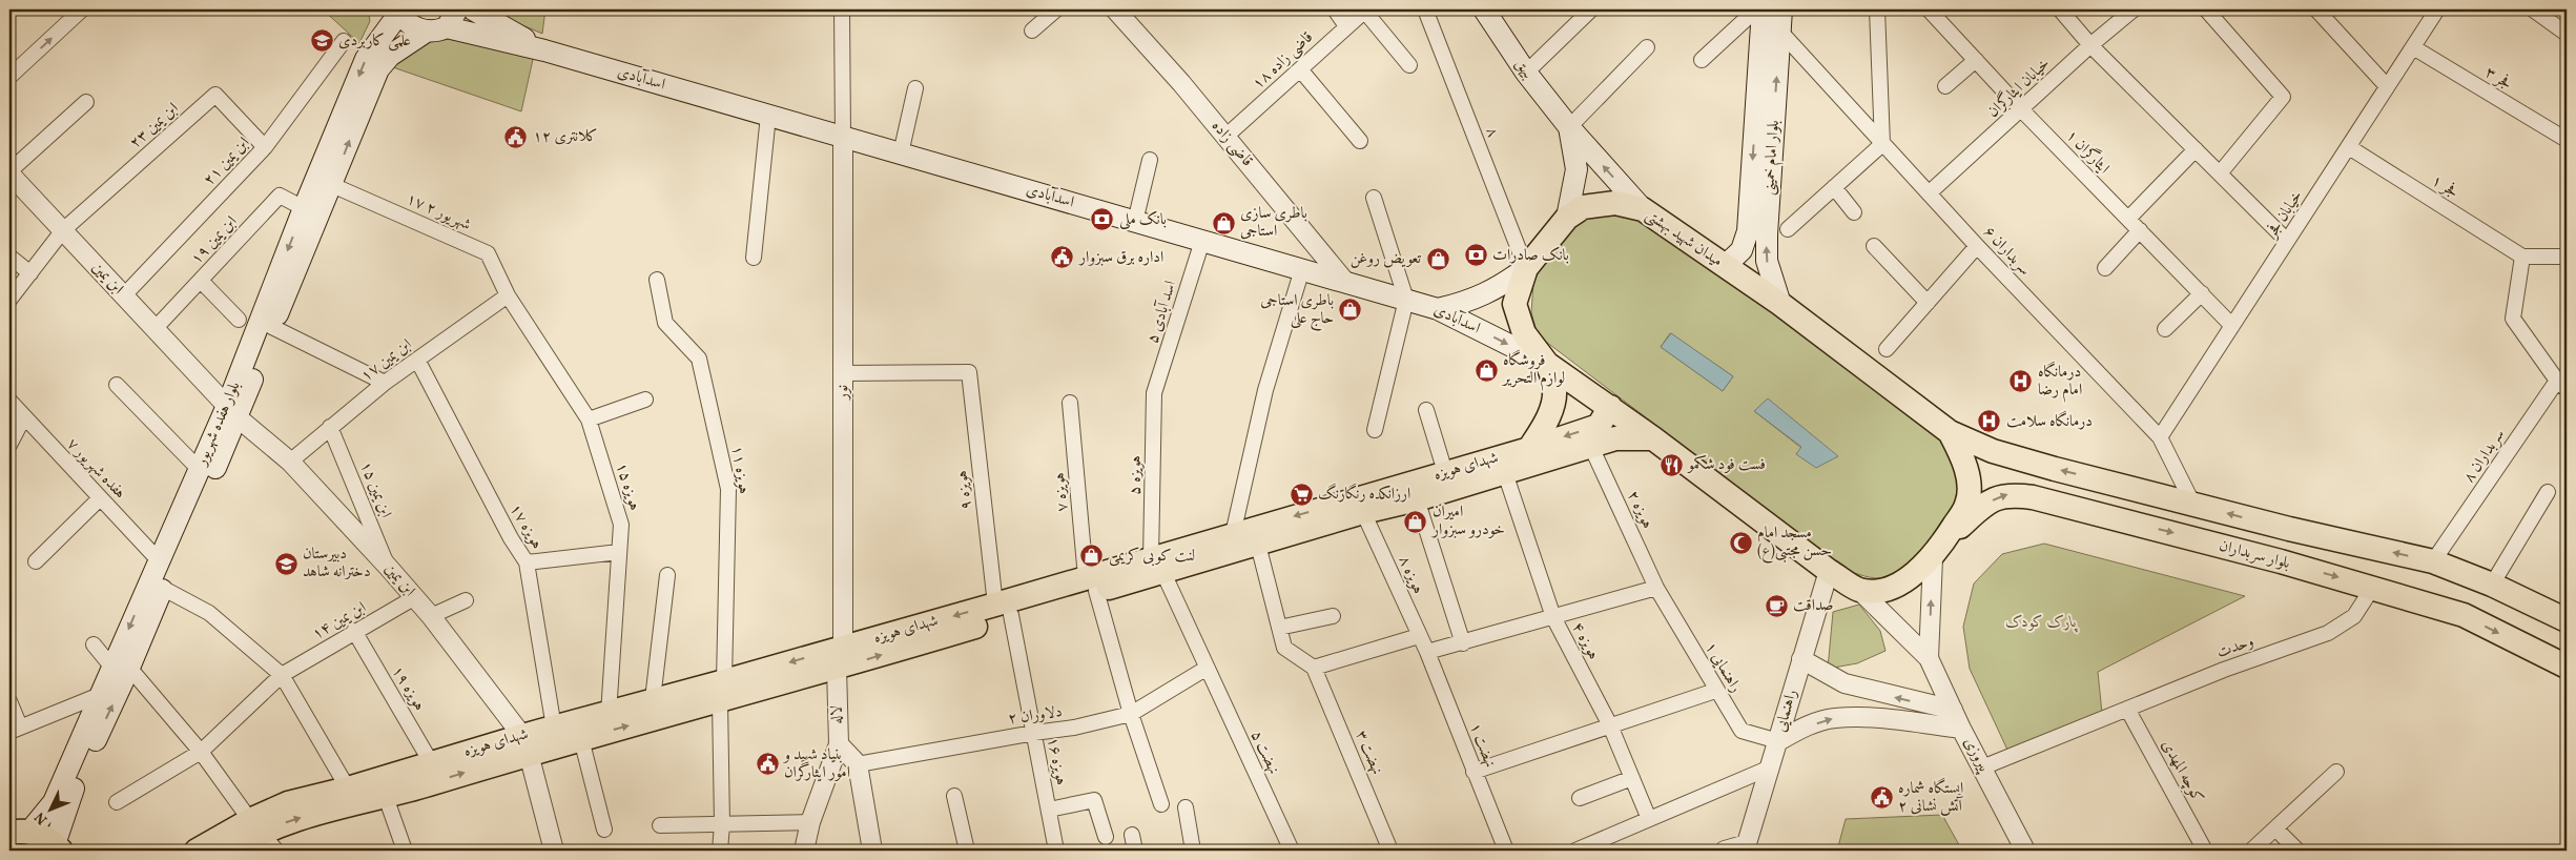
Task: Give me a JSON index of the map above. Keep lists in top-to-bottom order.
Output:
{
  "streets": {
    "main road": [
      "بیهق",
      "اسدآبادی",
      "بلوار امام خمینی",
      "میدان شهید بهشتی",
      "بلوار هفده شهریور",
      "شهدای هویزه",
      "بلوار سربداران"
    ],
    "street": [
      "قاضی زاده ۱۸",
      "فجر ۳",
      "خیابان ایثارگران",
      "ابن یمین ۲۳",
      "۸",
      "قاضی زاده",
      "ایثارگران ۱",
      "ابن یمین ۲۱",
      "فجر ۱",
      "۱۷ شهریور ۲",
      "خیابان فجر",
      "ابن یمین ۱۹",
      "سربداران ۶",
      "ابن یمین",
      "اسد آبادی ۵",
      "ابن یمین ۱۷",
      "نور",
      "سربداران ۸",
      "هفده شهریور ۷",
      "هویزه ۱۱",
      "هویزه ۵",
      "هویزه ۱۵",
      "ابن یمین ۱۵",
      "هویزه ۹",
      "هویزه ۷",
      "هویزه ۲",
      "هویزه ۱۷",
      "هویزه ۸",
      "ابن یمین ۱۴",
      "هویزه ۴",
      "وحدت",
      "راهنمایی ۱",
      "هویزه ۱۹",
      "راهنمایی",
      "لاله",
      "دلاوران ۲",
      "نهضت ۱",
      "نهضت ۵",
      "نهضت ۳",
      "پیروزی",
      "هویزه ۱۶",
      "کوچه المهدی"
    ]
  },
  "crossings": [
    ["قاضی زاده ۱۸", "قاضی زاده"],
    ["بیهق", "میدان شهید بهشتی"],
    ["اسدآبادی", "قاضی زاده"],
    ["اسدآبادی", "میدان شهید بهشتی"],
    ["اسدآبادی", "اسد آبادی ۵"],
    ["اسدآبادی", "نور"],
    ["اسدآبادی", "بلوار هفده شهریور"],
    ["فجر ۳", "خیابان فجر"],
    ["خیابان ایثارگران", "ایثارگران ۱"],
    ["خیابان ایثارگران", "سربداران ۶"],
    ["ابن یمین ۲۳", "ابن یمین ۲۱"],
    ["ابن یمین ۲۳", "ابن یمین"],
    ["۸", "میدان شهید بهشتی"],
    ["ایثارگران ۱", "خیابان فجر"],
    ["بلوار امام خمینی", "میدان شهید بهشتی"],
    ["بلوار امام خمینی", "سربداران ۶"],
    ["ابن یمین ۲۱", "ابن یمین"],
    ["فجر ۱", "خیابان فجر"],
    ["۱۷ شهریور ۲", "ابن یمین ۱۷"],
    ["۱۷ شهریور ۲", "بلوار هفده شهریور"],
    ["۱۷ شهریور ۲", "هویزه ۱۵"],
    ["خیابان فجر", "سربداران ۶"],
    ["میدان شهید بهشتی", "شهدای هویزه"],
    ["میدان شهید بهشتی", "هویزه ۲"],
    ["میدان شهید بهشتی", "بلوار سربداران"],
    ["میدان شهید بهشتی", "راهنمایی"],
    ["ابن یمین ۱۹", "ابن یمین"],
    ["ابن یمین ۱۹", "بلوار هفده شهریور"],
    ["ابن یمین", "ابن یمین ۱۷"],
    ["ابن یمین", "بلوار هفده شهریور"],
    ["ابن یمین", "شهدای هویزه"],
    ["ابن یمین", "ابن یمین ۱۵"],
    ["ابن یمین", "ابن یمین ۱۴"],
    ["اسد آبادی ۵", "هویزه ۵"],
    ["ابن یمین ۱۷", "هویزه ۱۵"],
    ["ابن یمین ۱۷", "ابن یمین ۱۵"],
    ["ابن یمین ۱۷", "هویزه ۱۷"],
    ["نور", "شهدای هویزه"],
    ["نور", "هویزه ۹"],
    ["نور", "لاله"],
    ["بلوار هفده شهریور", "هفده شهریور ۷"],
    ["شهدای هویزه", "هویزه ۱۱"],
    ["شهدای هویزه", "هویزه ۵"],
    ["شهدای هویزه", "هویزه ۱۵"],
    ["شهدای هویزه", "هویزه ۹"],
    ["شهدای هویزه", "هویزه ۷"],
    ["شهدای هویزه", "هویزه ۲"],
    ["شهدای هویزه", "هویزه ۱۷"],
    ["شهدای هویزه", "هویزه ۸"],
    ["شهدای هویزه", "هویزه ۴"],
    ["شهدای هویزه", "هویزه ۱۹"],
    ["شهدای هویزه", "لاله"],
    ["شهدای هویزه", "نهضت ۵"],
    ["شهدای هویزه", "هویزه ۱۶"],
    ["هویزه ۵", "نهضت ۵"],
    ["هویزه ۹", "هویزه ۱۶"],
    ["هویزه ۷", "دلاوران ۲"],
    ["هویزه ۲", "راهنمایی ۱"],
    ["بلوار سربداران", "وحدت"],
    ["هویزه ۸", "نهضت ۱"],
    ["ابن یمین ۱۴", "هویزه ۱۹"],
    ["وحدت", "پیروزی"],
    ["وحدت", "کوچه المهدی"],
    ["راهنمایی ۱", "راهنمایی"],
    ["دلاوران ۲", "نهضت ۵"],
    ["دلاوران ۲", "هویزه ۱۶"]
  ],
  "one_way": ["بیهق"],
  "parks": ["پارک کودک"],
  "places": {
    "school or university": ["علمی کاربردی", "دبیرستان دخترانه شاهد"],
    "public building": [
      "کلانتری ۱۲",
      "اداره برق سبزوار",
      "بنیاد شهید و امور ایثارگران",
      "ایستگاه شماره ۲ آتش نشانی"
    ],
    "bank": ["بانک ملی", "بانک صادرات"],
    "shop": [
      "باطری سازی استاجی",
      "تعویض روغن",
      "باطری استاجی حاج علی",
      "فروشگاه لوازم التحریر",
      "امیران خودرو سبزوار",
      "لنت کوبی کریمی"
    ],
    "hospital": ["درمانگاه امام رضا", "درمانگاه سلامت"],
    "restaurant": ["فست فود شکمو"],
    "supermarket": ["ارزانکده رنگارنگ"],
    "mosque": ["مسجد امام حسن مجتبی(ع)"],
    "cafe": ["صداقت"]
  },
  "north": "bottom left"
}
